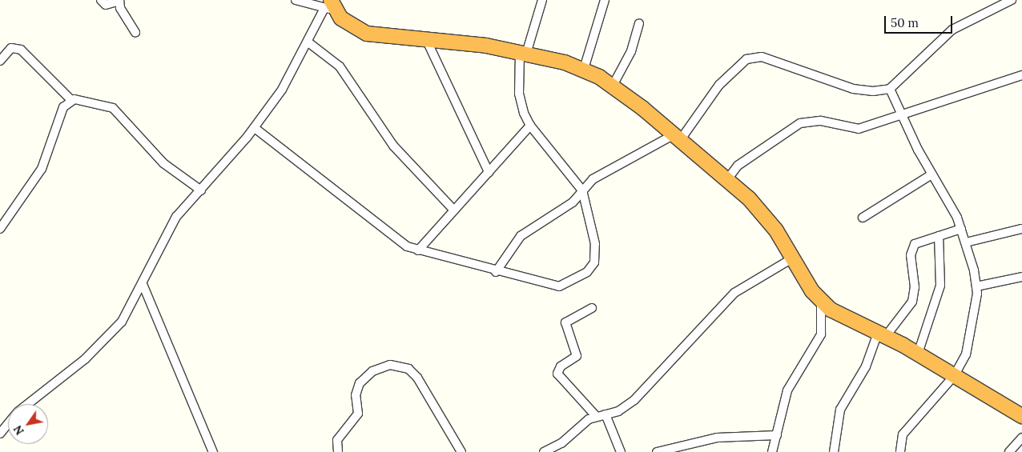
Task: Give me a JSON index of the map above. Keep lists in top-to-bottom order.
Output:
{
  "scale_bar": "50 m",
  "north": "bottom left"
}
